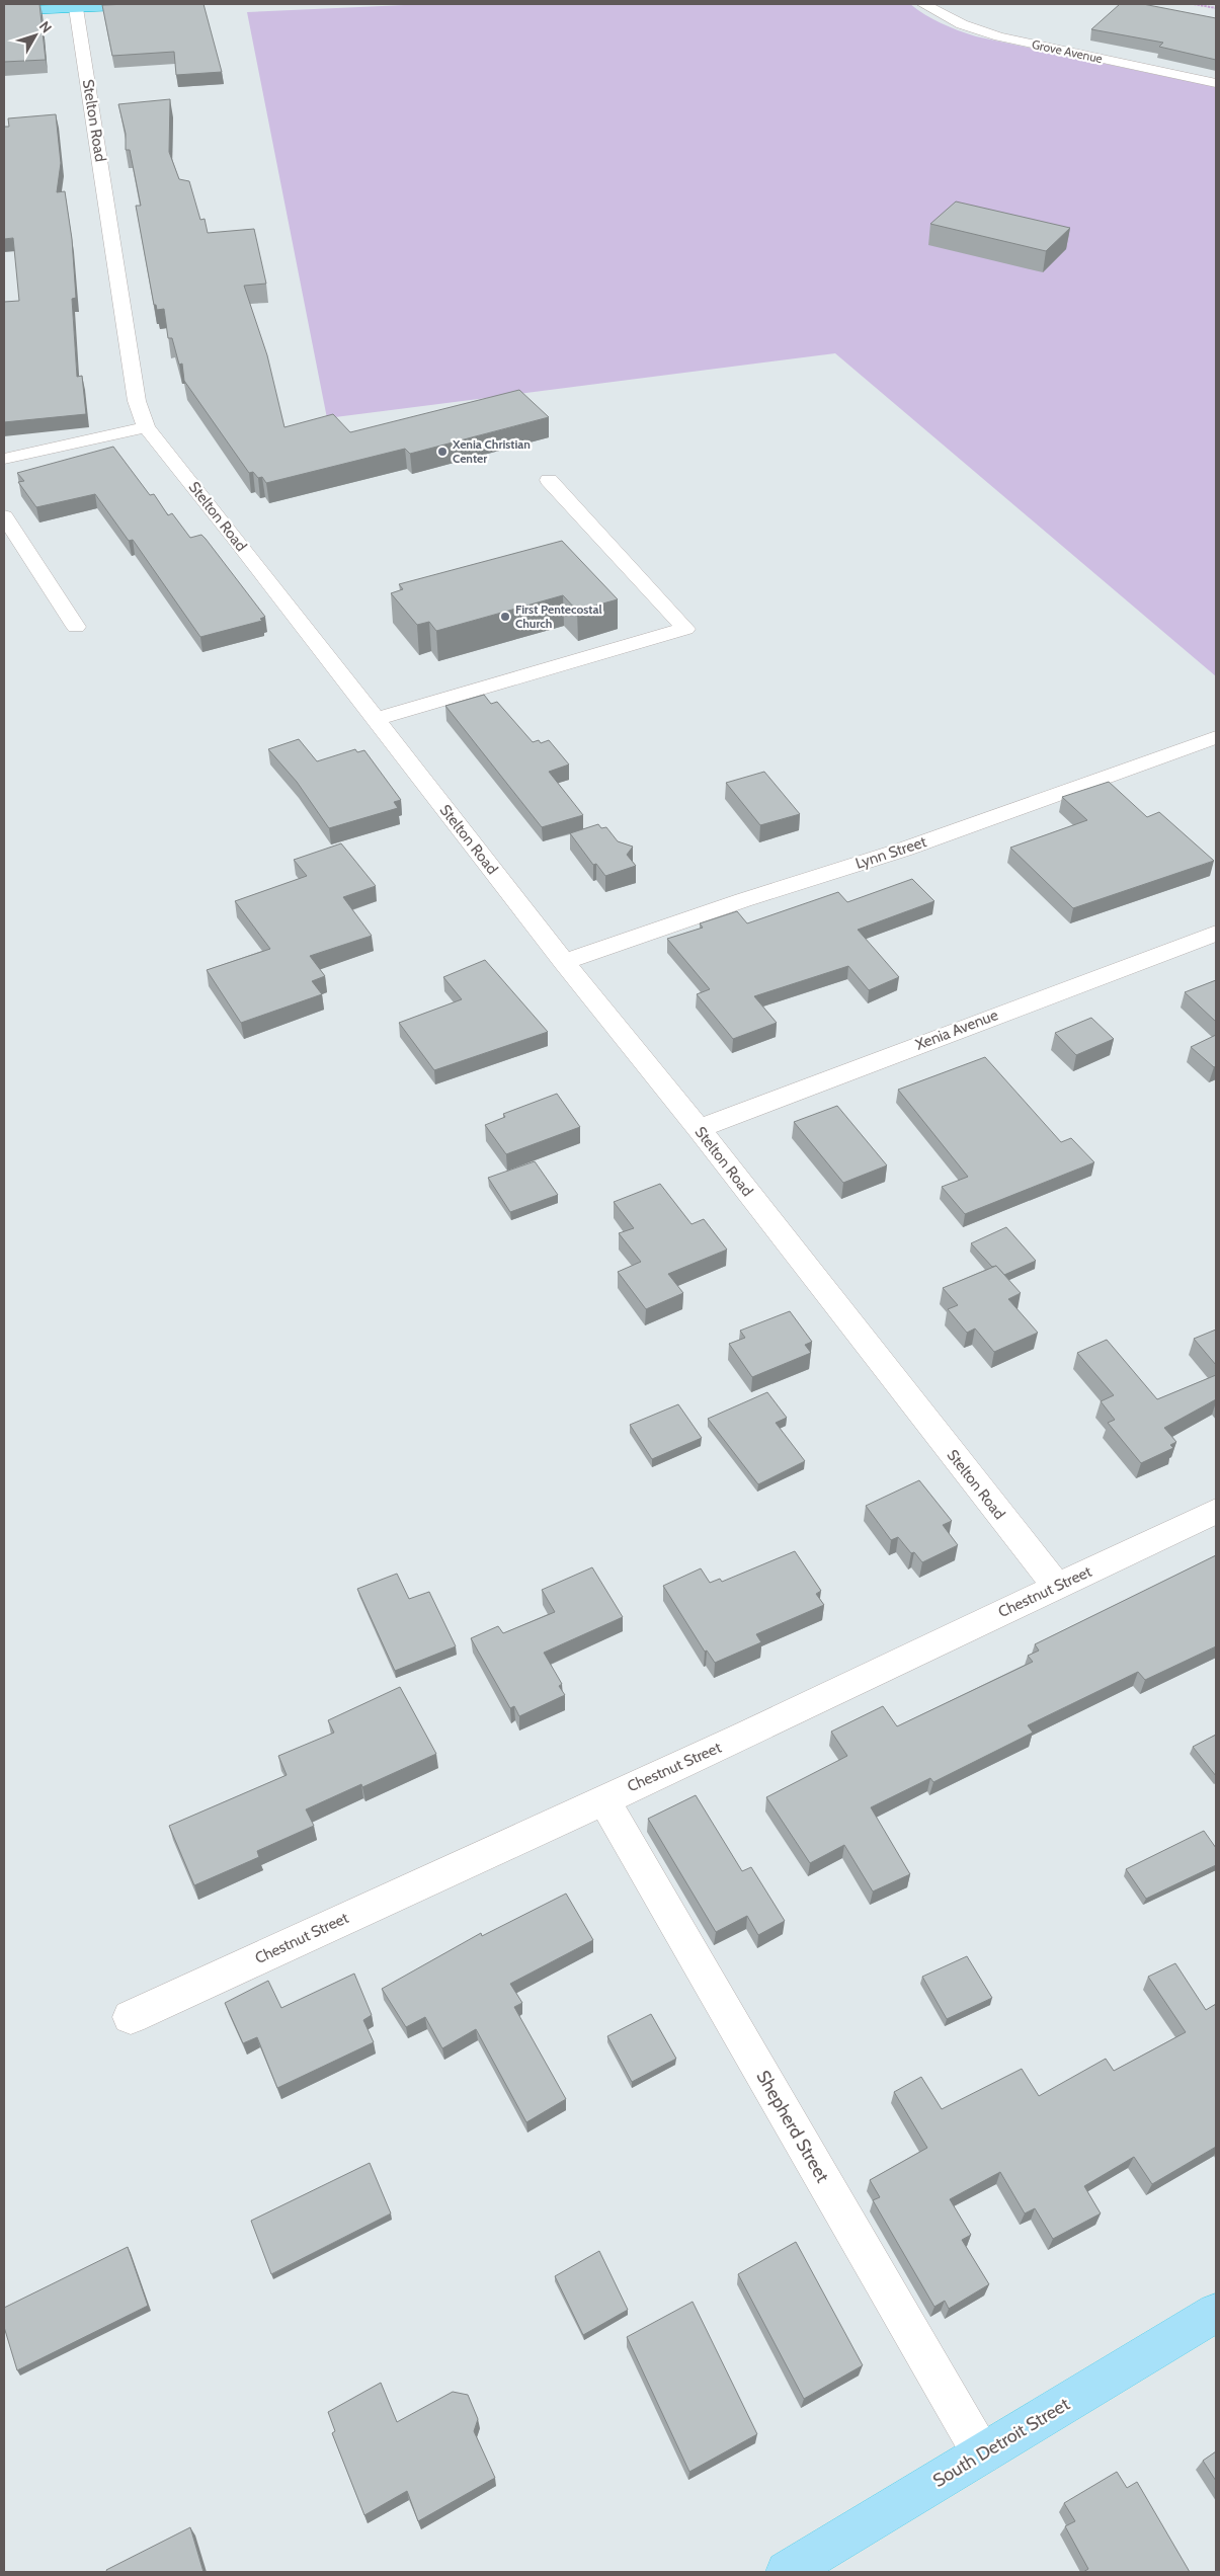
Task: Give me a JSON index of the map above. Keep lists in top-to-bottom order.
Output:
{
  "streets": {
    "main road": ["South Detroit Street"],
    "street": [
      "Grove Avenue",
      "Stelton Road",
      "Lynn Street",
      "Xenia Avenue",
      "Chestnut Street",
      "Shepherd Street"
    ]
  },
  "crossings": [
    ["Stelton Road", "Lynn Street"],
    ["Stelton Road", "Xenia Avenue"],
    ["Stelton Road", "Chestnut Street"],
    ["Chestnut Street", "Shepherd Street"],
    ["Shepherd Street", "South Detroit Street"]
  ],
  "places": ["Xenia Christian Center", "First Pentecostal Church"],
  "north": "top right"
}
